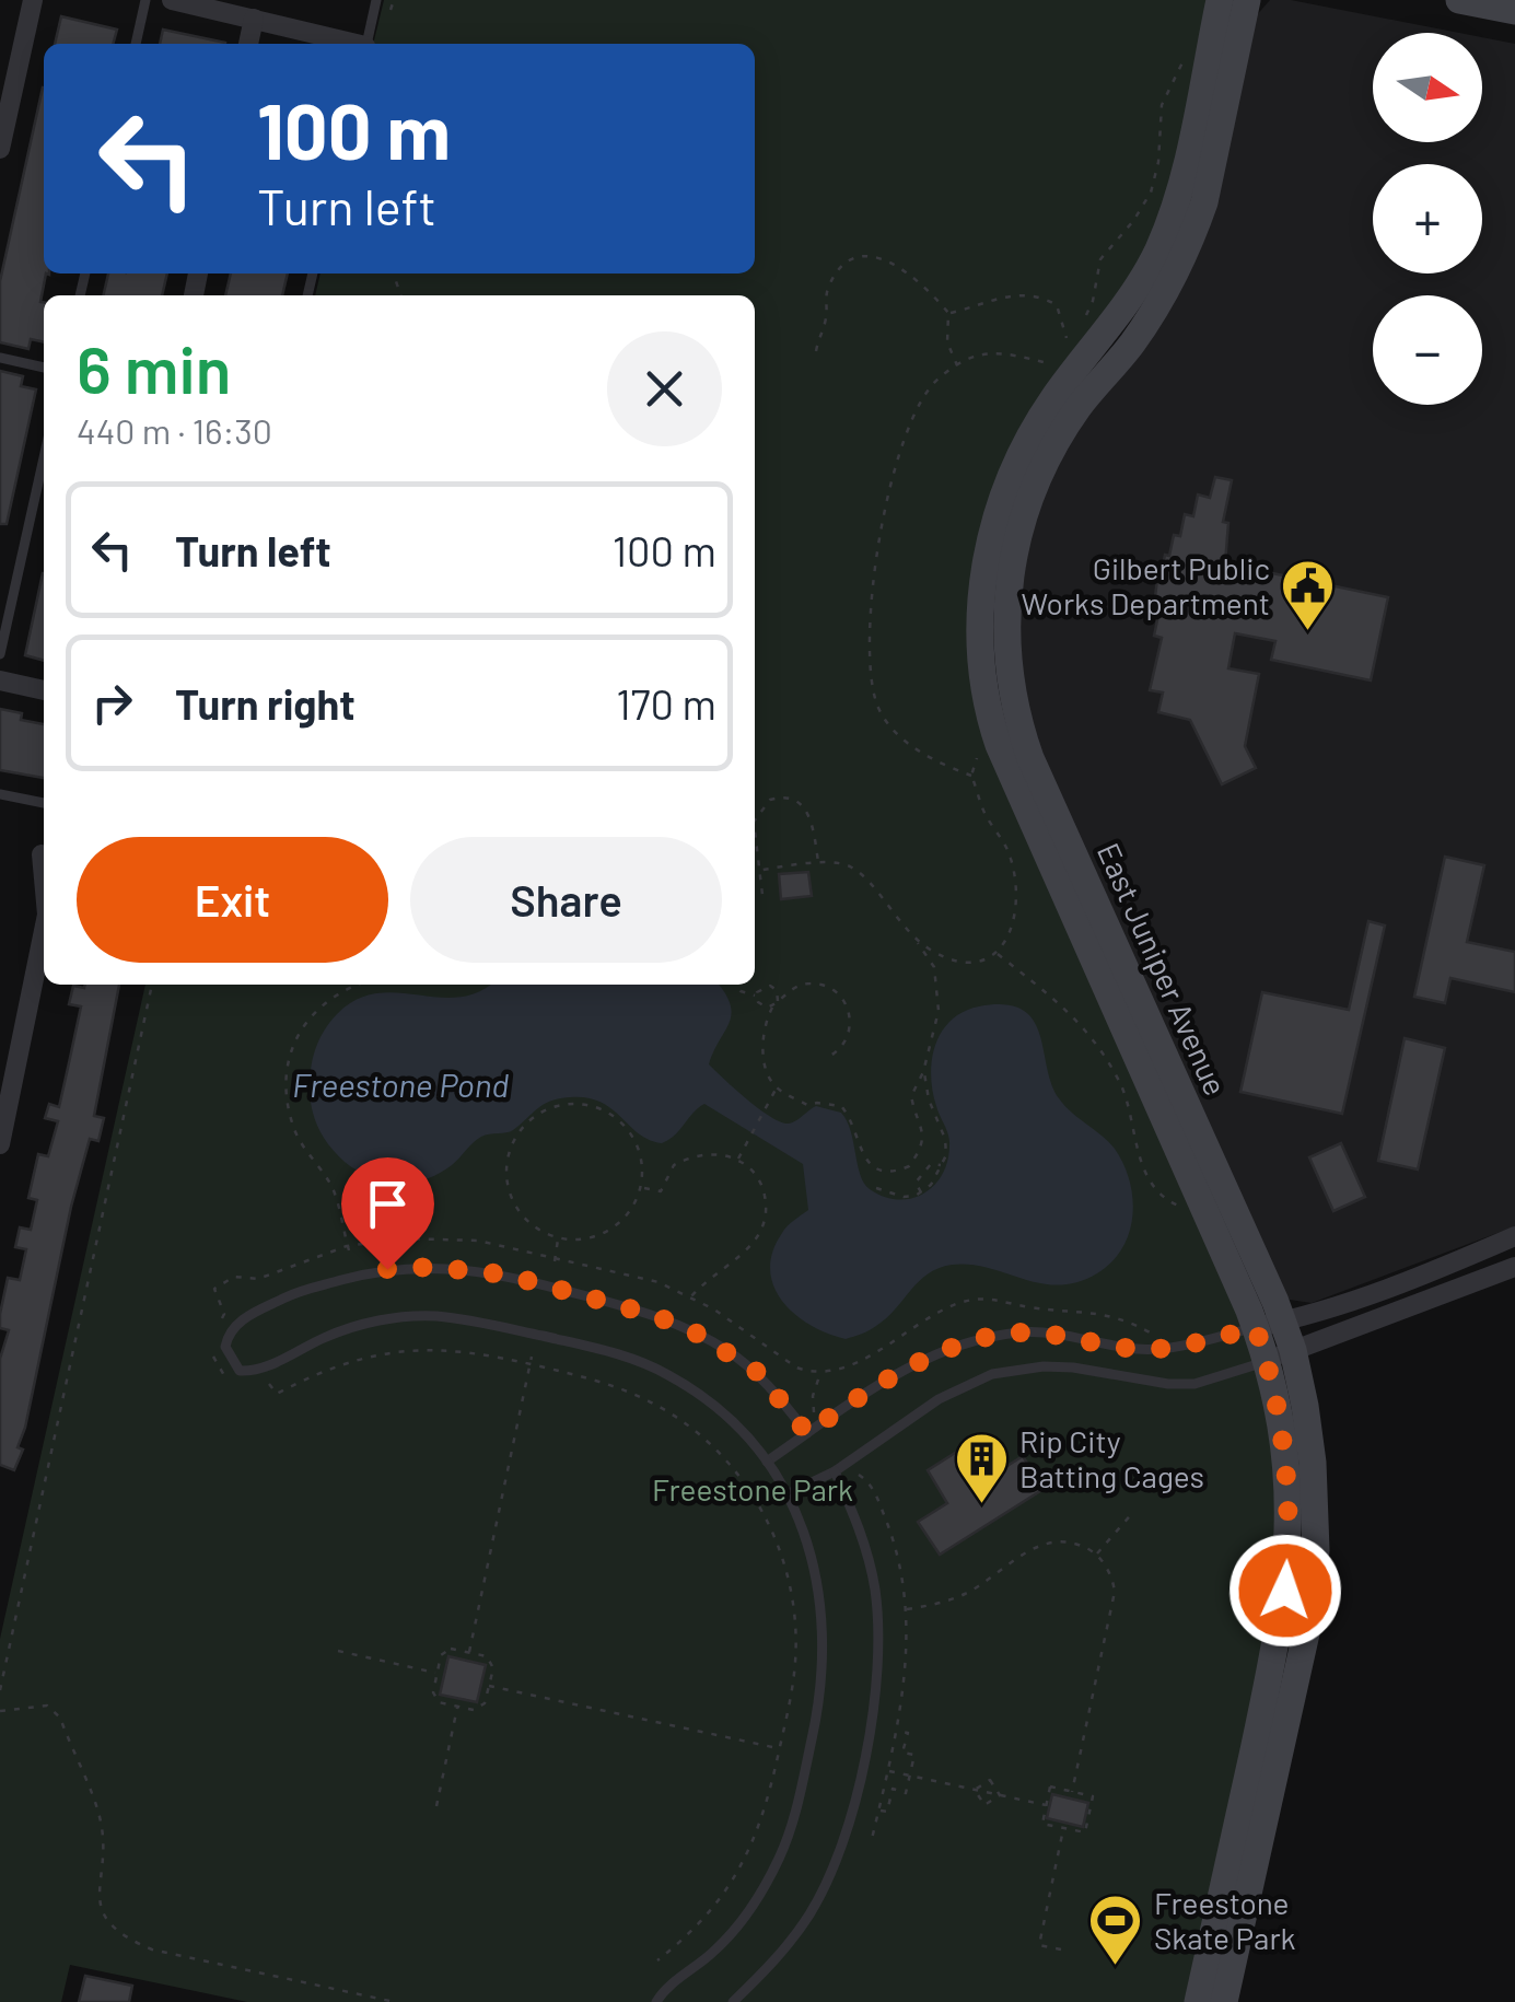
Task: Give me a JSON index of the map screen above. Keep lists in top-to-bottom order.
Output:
{
  "streets": {
    "street": ["East Juniper Avenue"]
  },
  "water": ["Freestone Pond"],
  "parks": ["Freestone Park"],
  "places": {
    "public building": ["Gilbert Public Works Department"],
    "building": ["Rip City Batting Cages"],
    "sports": ["Freestone Skate Park"]
  },
  "north": "right",
  "page": {
    "map_buttons": ["+", "−"],
    "turn": ["100 m", "Turn left"],
    "heading": ["6 min", "440 m · 16:30"],
    "list": [
      {
        "name": "Turn left",
        "value": "100 m"
      },
      {
        "name": "Turn right",
        "value": "170 m"
      }
    ],
    "buttons": ["Exit", "Share"]
  }
}
